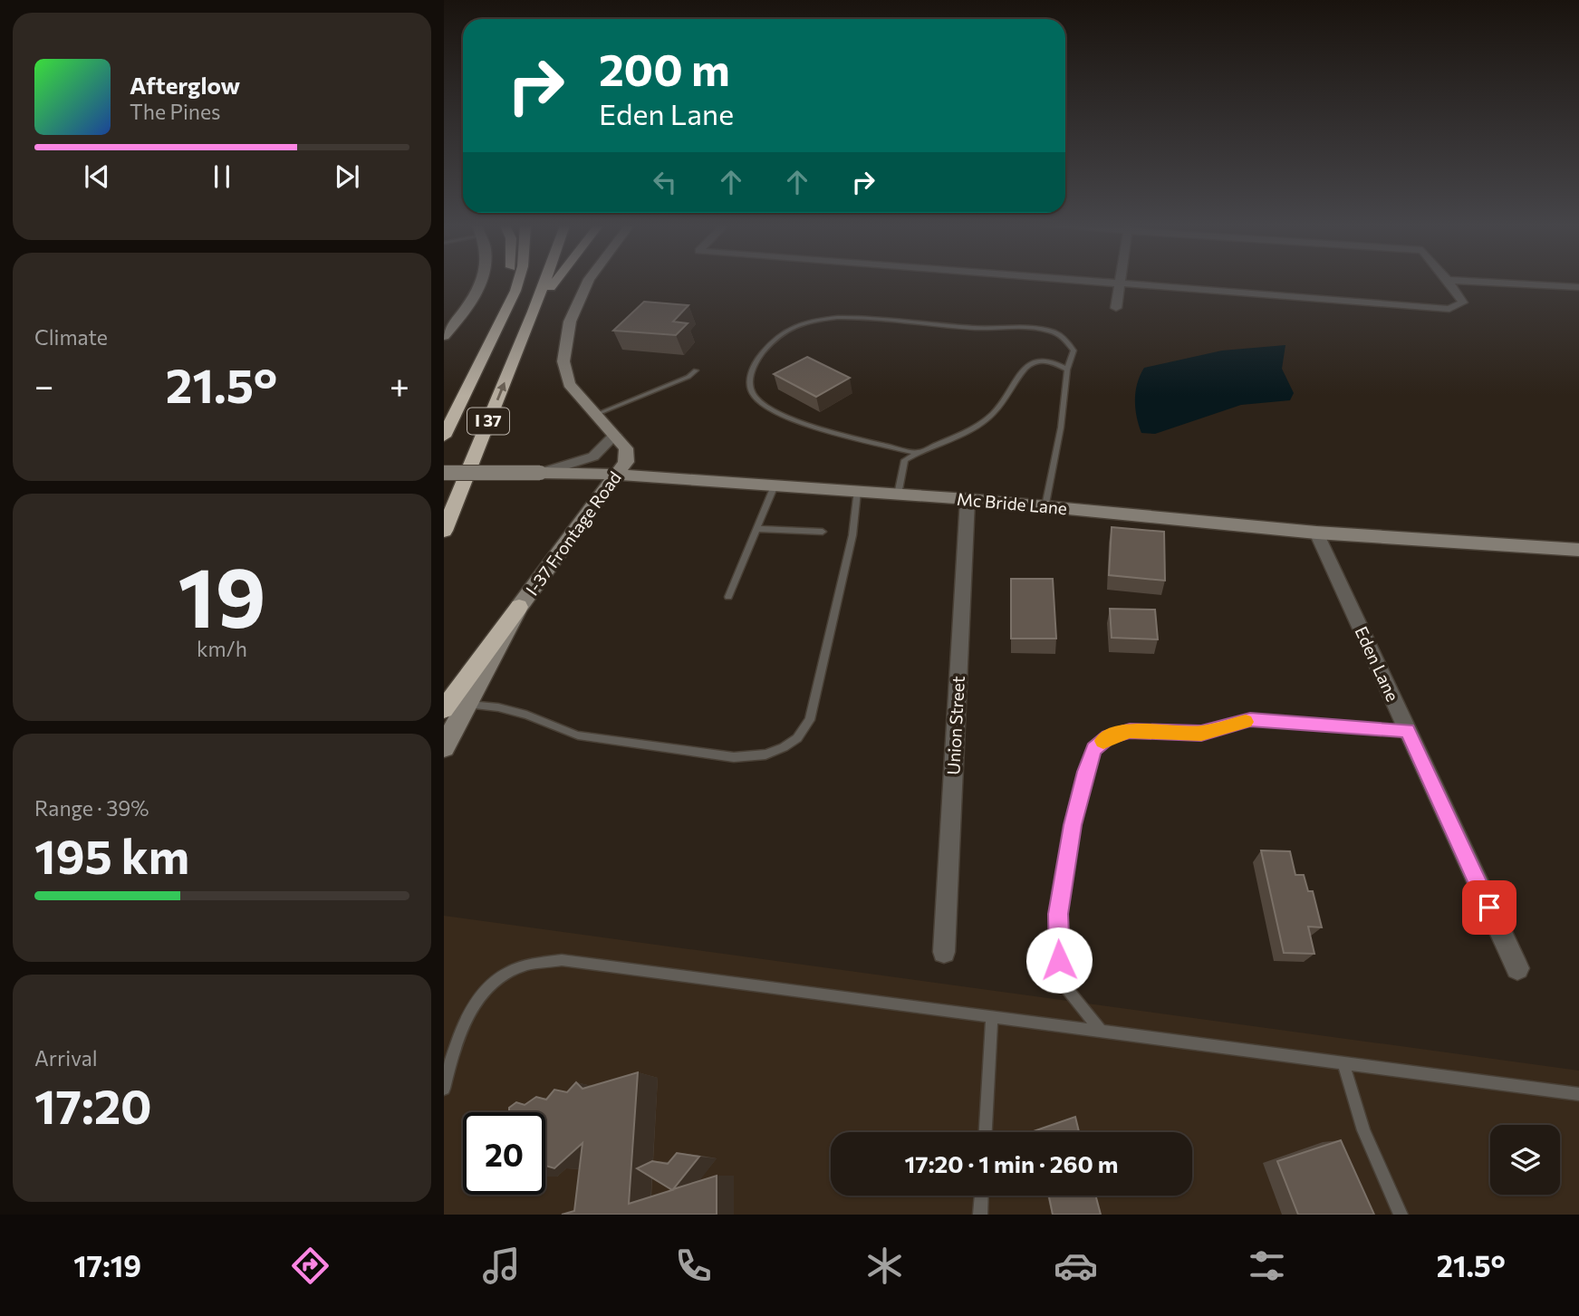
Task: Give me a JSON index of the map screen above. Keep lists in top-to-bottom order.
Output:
{
  "streets": {
    "highway": ["I 37"],
    "main road": ["Mc Bride Lane", "I-37 Frontage Road"],
    "street": ["Eden Lane", "Union Street"]
  },
  "crossings": [
    ["Mc Bride Lane", "I-37 Frontage Road"],
    ["Mc Bride Lane", "Eden Lane"],
    ["Mc Bride Lane", "Union Street"]
  ],
  "page": {
    "turn": ["200 m", "Eden Lane"],
    "song": ["Afterglow", "The Pines"],
    "tile": [
      "Climate",
      ["19", "km/h"],
      ["Range · 39%", "195 km"],
      ["Arrival", "17:20"]
    ],
    "heat": ["−", "21.5°", "+"],
    "limit": "20",
    "trip": "17:20 · 1 min · 260 m",
    "tabs": ["17:19", "21.5°"]
  }
}
